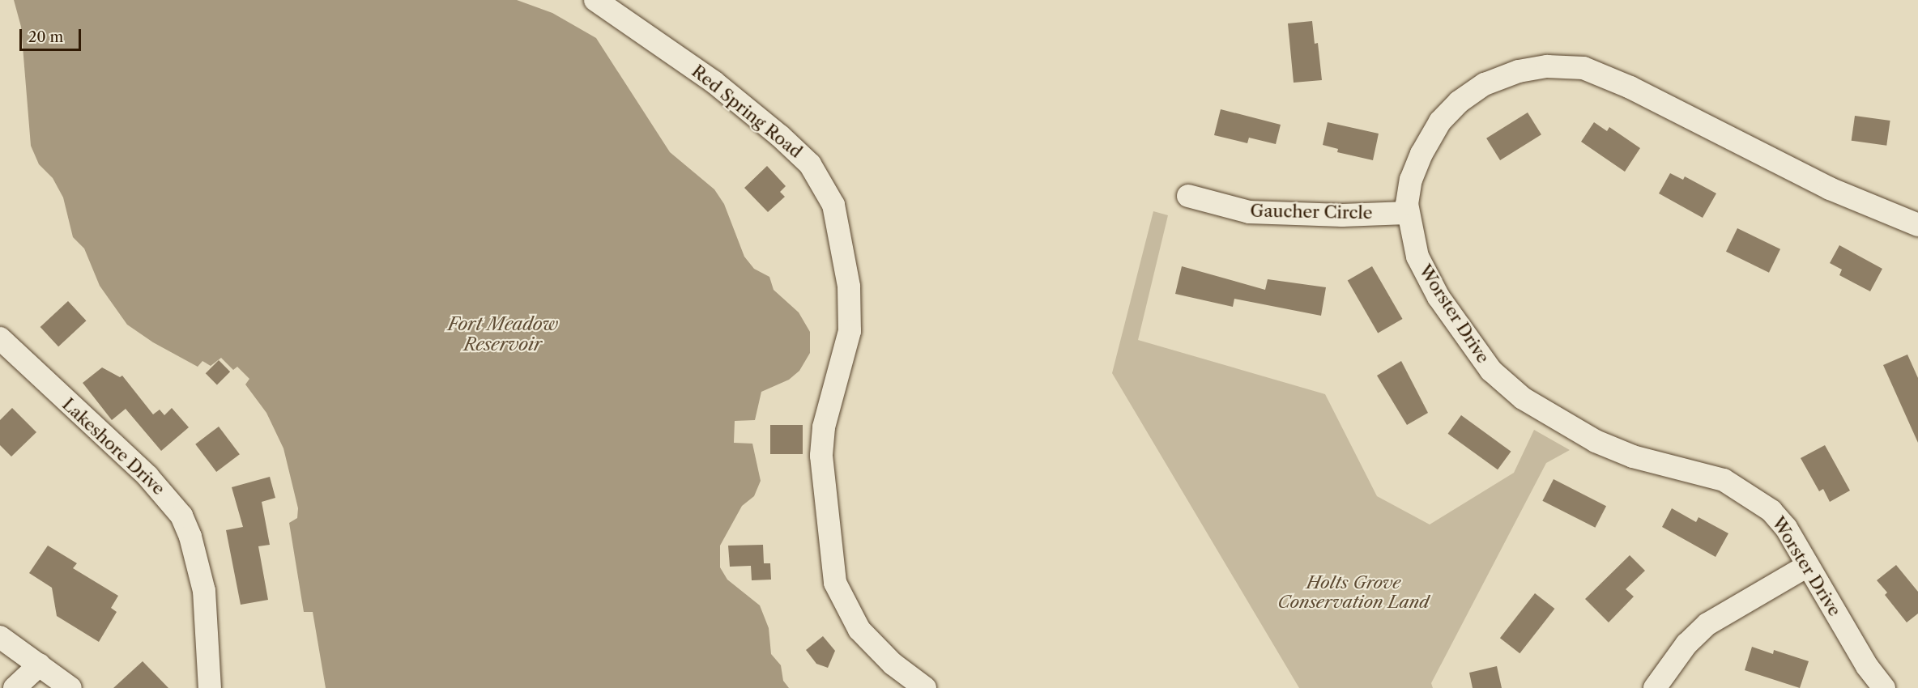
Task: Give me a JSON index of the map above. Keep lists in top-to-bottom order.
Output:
{
  "streets": {
    "street": [
      "Red Spring Road",
      "Gaucher Circle",
      "Worster Drive",
      "Lakeshore Drive"
    ]
  },
  "crossings": [
    ["Gaucher Circle", "Worster Drive"]
  ],
  "water": ["Fort Meadow Reservoir"],
  "parks": ["Holts Grove Conservation Land"],
  "scale_bar": "20 m"
}
